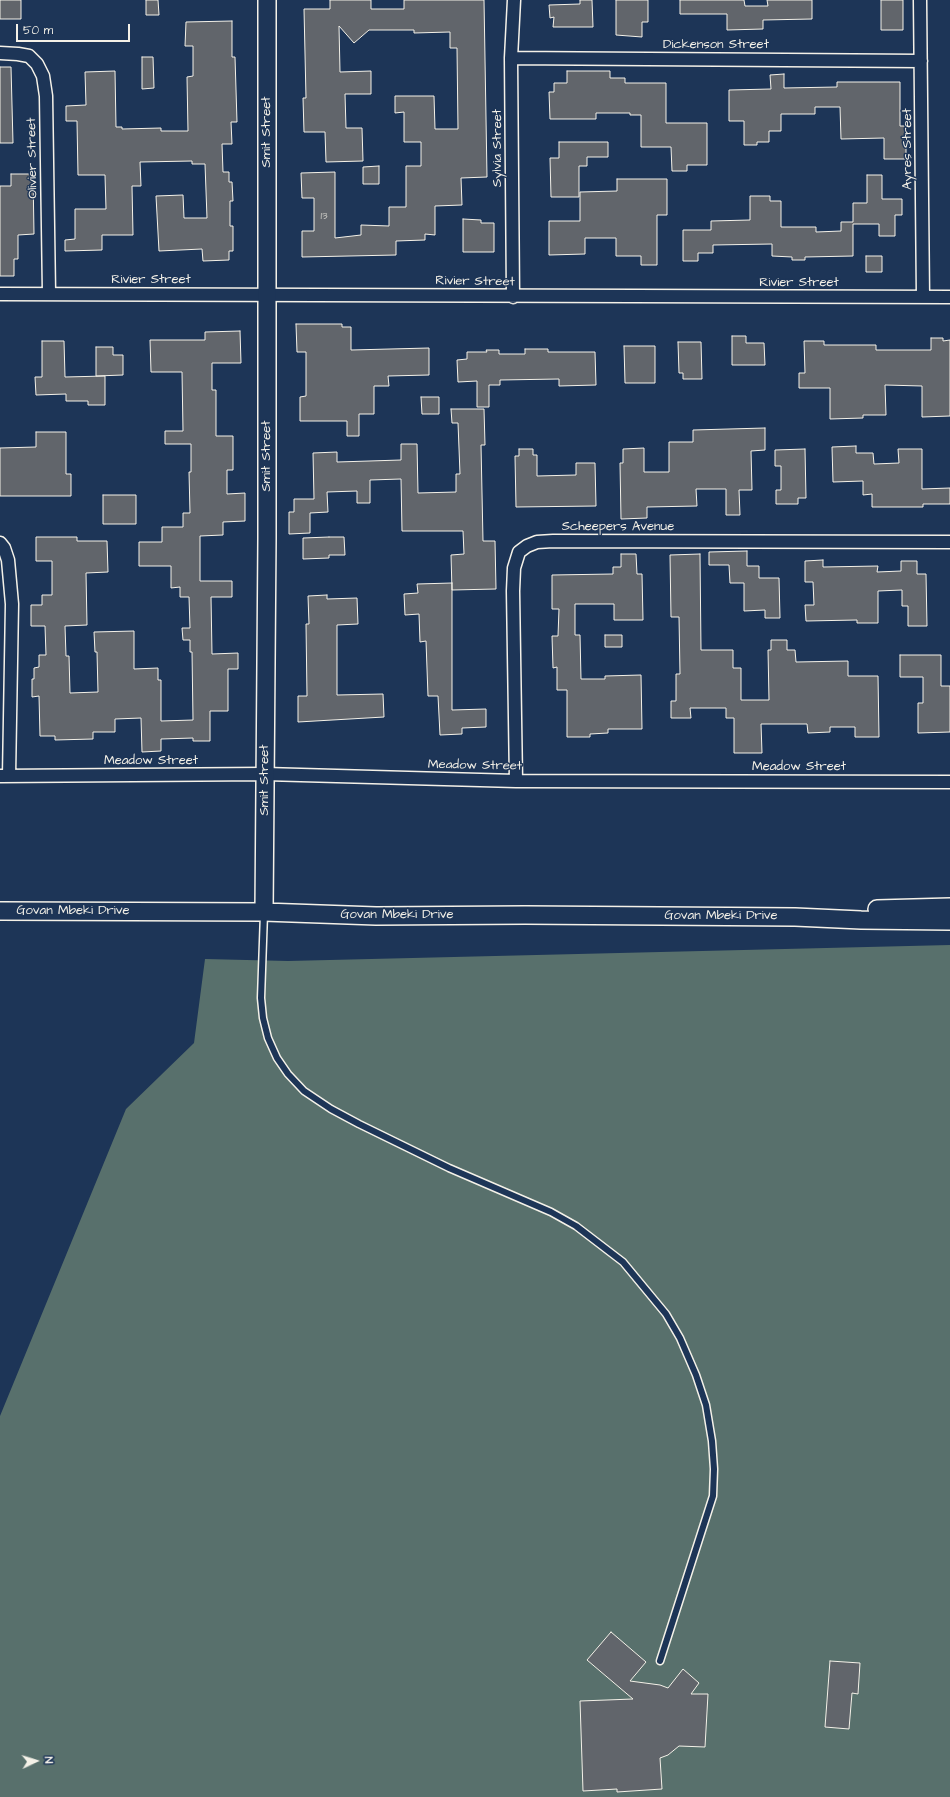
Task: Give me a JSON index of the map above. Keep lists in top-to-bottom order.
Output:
{
  "streets": {
    "main road": ["Smit Street", "Govan Mbeki Drive"],
    "street": [
      "Dickenson Street",
      "Sylvia Street",
      "Ayres Street",
      "Olivier Street",
      "Rivier Street",
      "Scheepers Avenue",
      "Meadow Street"
    ]
  },
  "crossings": [
    ["Dickenson Street", "Sylvia Street"],
    ["Dickenson Street", "Ayres Street"],
    ["Smit Street", "Rivier Street"],
    ["Smit Street", "Meadow Street"],
    ["Smit Street", "Govan Mbeki Drive"],
    ["Sylvia Street", "Rivier Street"],
    ["Ayres Street", "Rivier Street"],
    ["Olivier Street", "Rivier Street"],
    ["Scheepers Avenue", "Meadow Street"]
  ],
  "house_numbers": ["13"],
  "scale_bar": "50 m",
  "north": "right"
}
